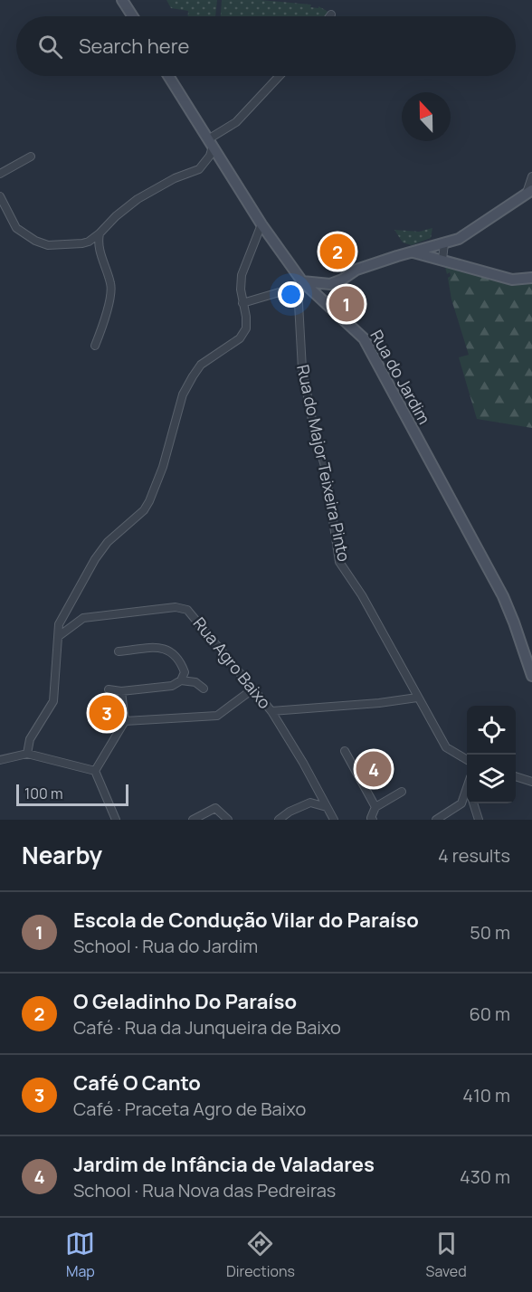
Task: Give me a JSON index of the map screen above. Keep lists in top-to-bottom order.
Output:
{
  "streets": {
    "main road": ["Rua do Jardim"],
    "street": ["Rua do Major Teixeira Pinto", "Rua Agro Baixo"]
  },
  "crossings": [
    ["Rua do Jardim", "Rua do Major Teixeira Pinto"]
  ],
  "scale_bar": "100 m",
  "north": "top",
  "page": {
    "search": "Search here",
    "pins": [
      "2",
      "1",
      "3",
      "4"
    ],
    "scale": "100 m",
    "heading": ["Nearby", "4 results"],
    "list": [
      {
        "mark": "1",
        "name": "Escola de Condução Vilar do Paraíso",
        "note": "School · Rua do Jardim",
        "value": "50 m"
      },
      {
        "mark": "2",
        "name": "O Geladinho Do Paraíso",
        "note": "Café · Rua da Junqueira de Baixo",
        "value": "60 m"
      },
      {
        "mark": "3",
        "name": "Café O Canto",
        "note": "Café · Praceta Agro de Baixo",
        "value": "410 m"
      },
      {
        "mark": "4",
        "name": "Jardim de Infância de Valadares",
        "note": "School · Rua Nova das Pedreiras",
        "value": "430 m"
      }
    ],
    "nav": ["Map", "Directions", "Saved"]
  }
}
